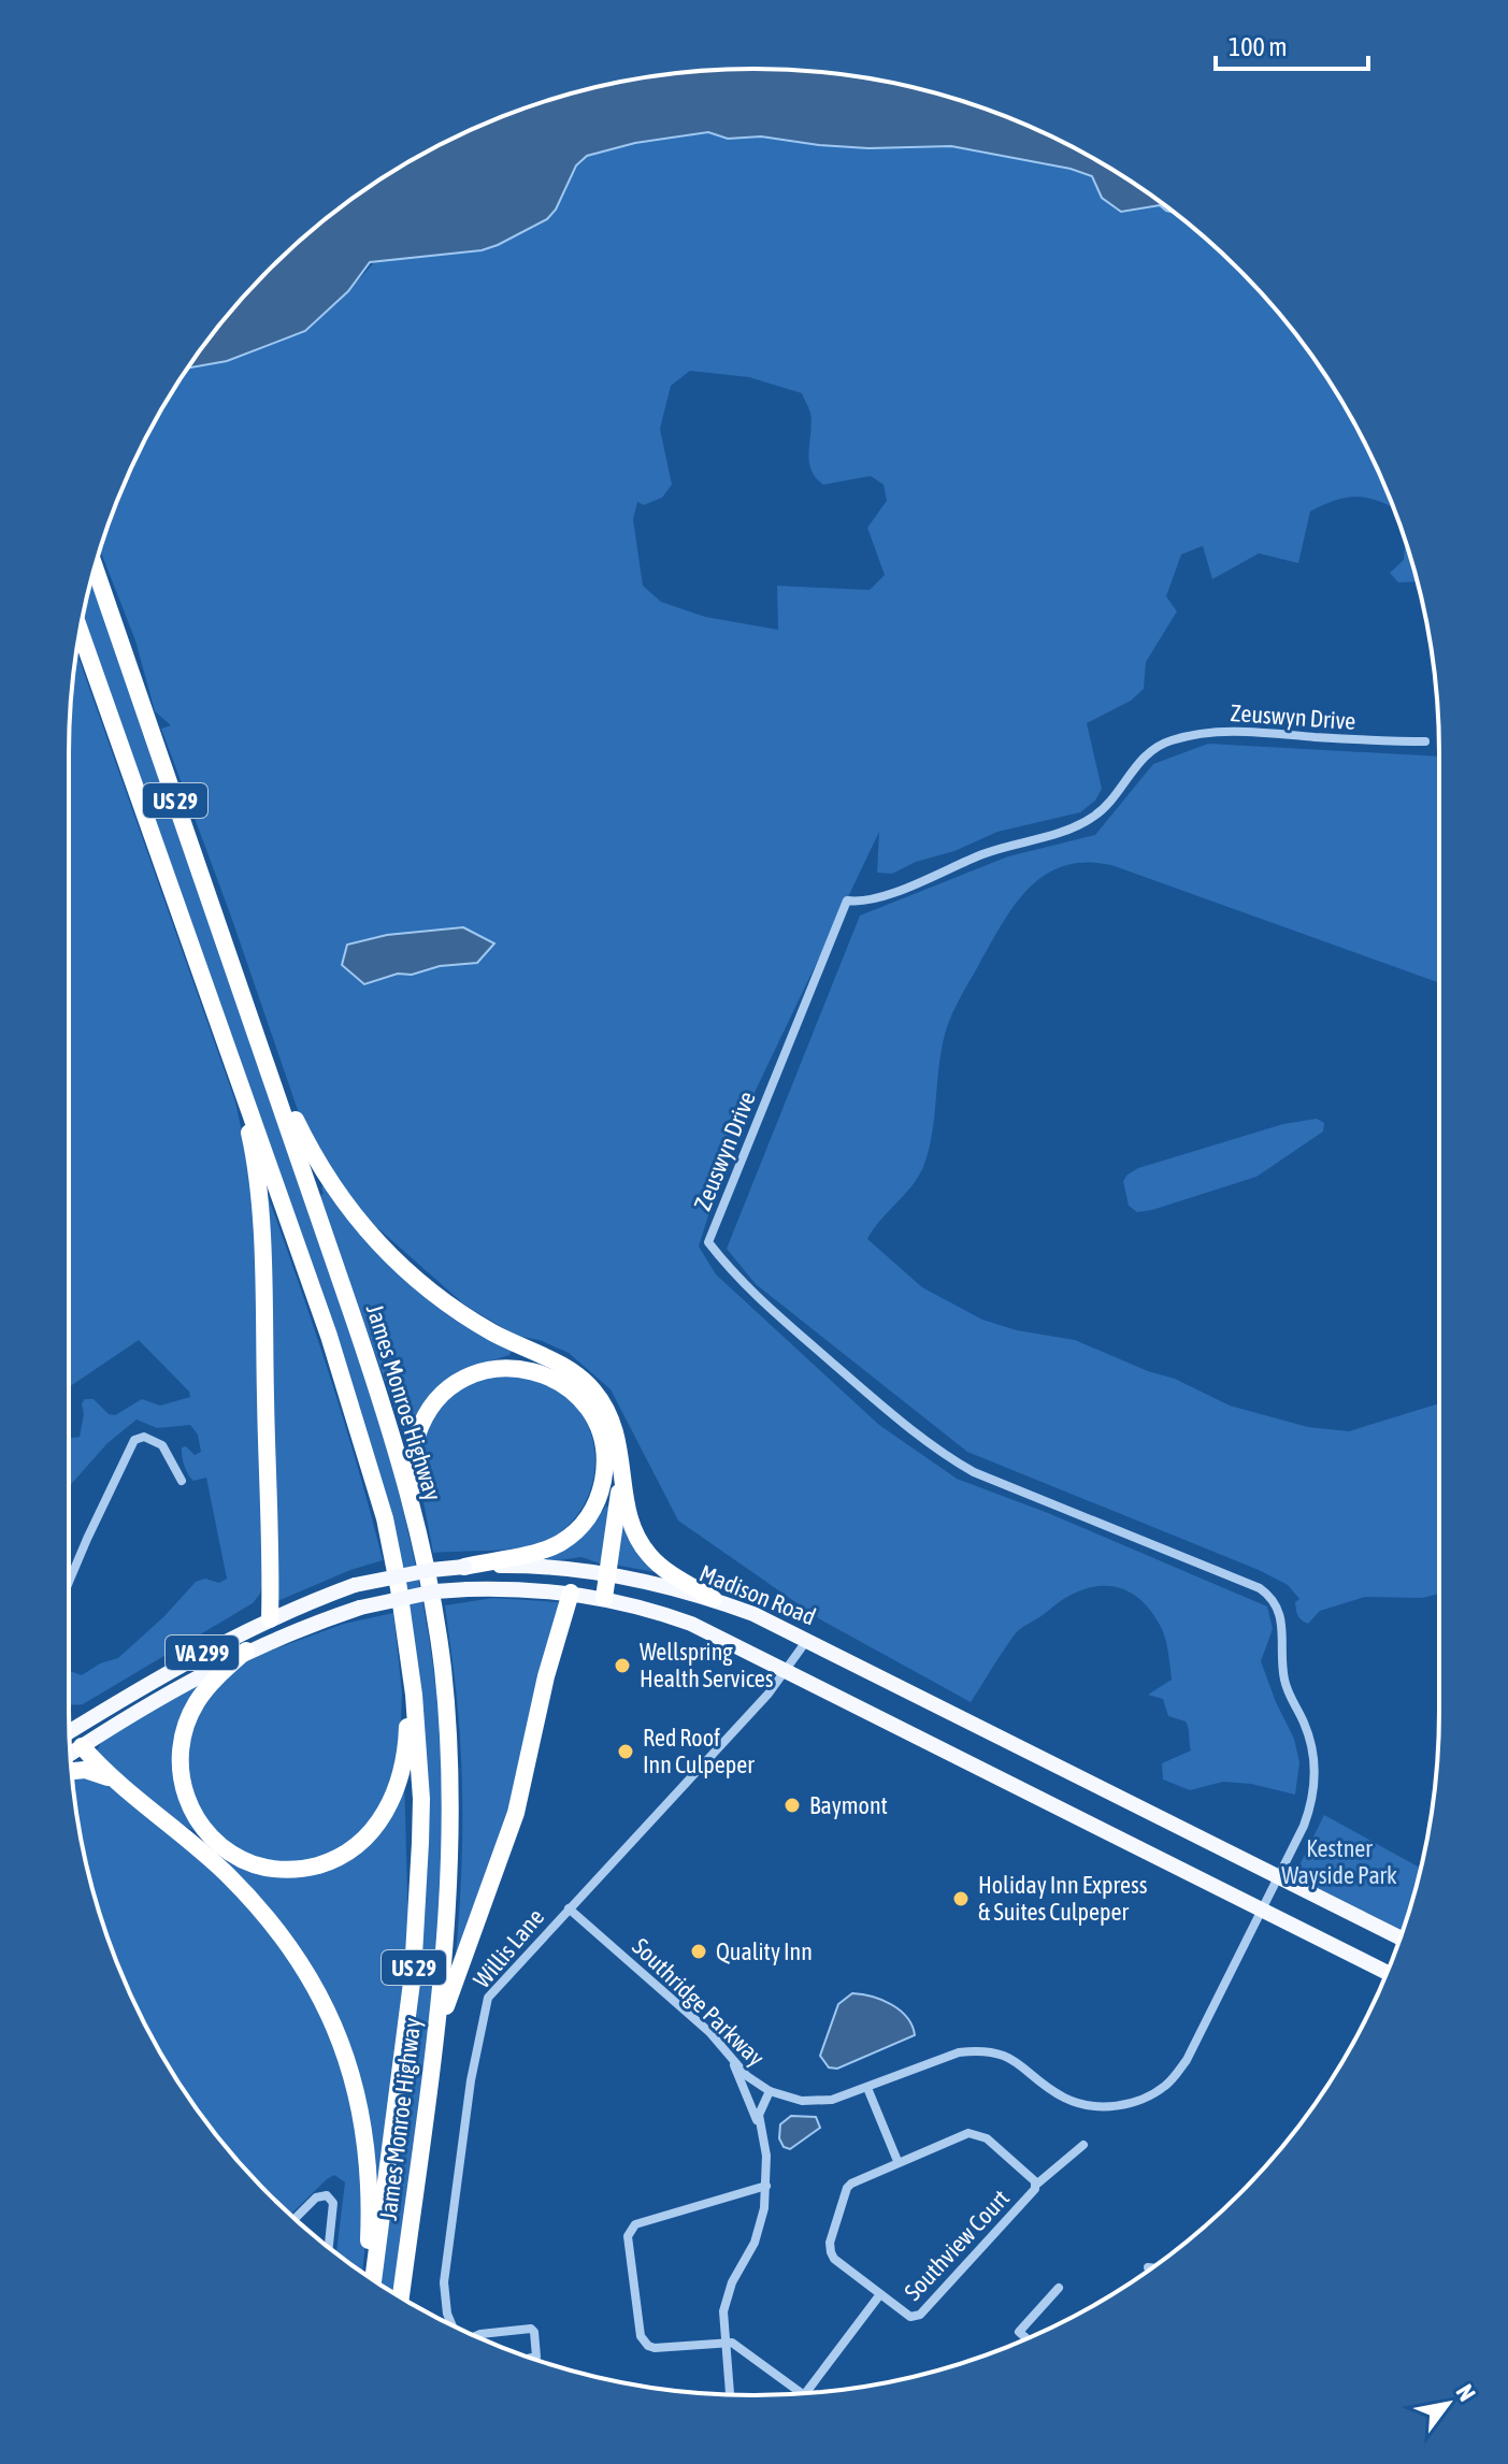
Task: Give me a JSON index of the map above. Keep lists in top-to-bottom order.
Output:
{
  "streets": {
    "highway": ["US 29", "James Monroe Highway"],
    "main road": ["Madison Road", "VA 299"],
    "street": [
      "Zeuswyn Drive",
      "Willis Lane",
      "Southridge Parkway",
      "Southview Court"
    ]
  },
  "crossings": [
    ["Zeuswyn Drive", "Madison Road"],
    ["Zeuswyn Drive", "Southridge Parkway"],
    ["Madison Road", "Willis Lane"],
    ["Madison Road", "Southridge Parkway"],
    ["Willis Lane", "Southridge Parkway"]
  ],
  "parks": ["Kestner Wayside Park"],
  "places": [
    "Wellspring Health Services",
    "Red Roof Inn Culpeper",
    "Baymont",
    "Holiday Inn Express & Suites Culpeper",
    "Quality Inn"
  ],
  "scale_bar": "100 m",
  "north": "top right"
}
